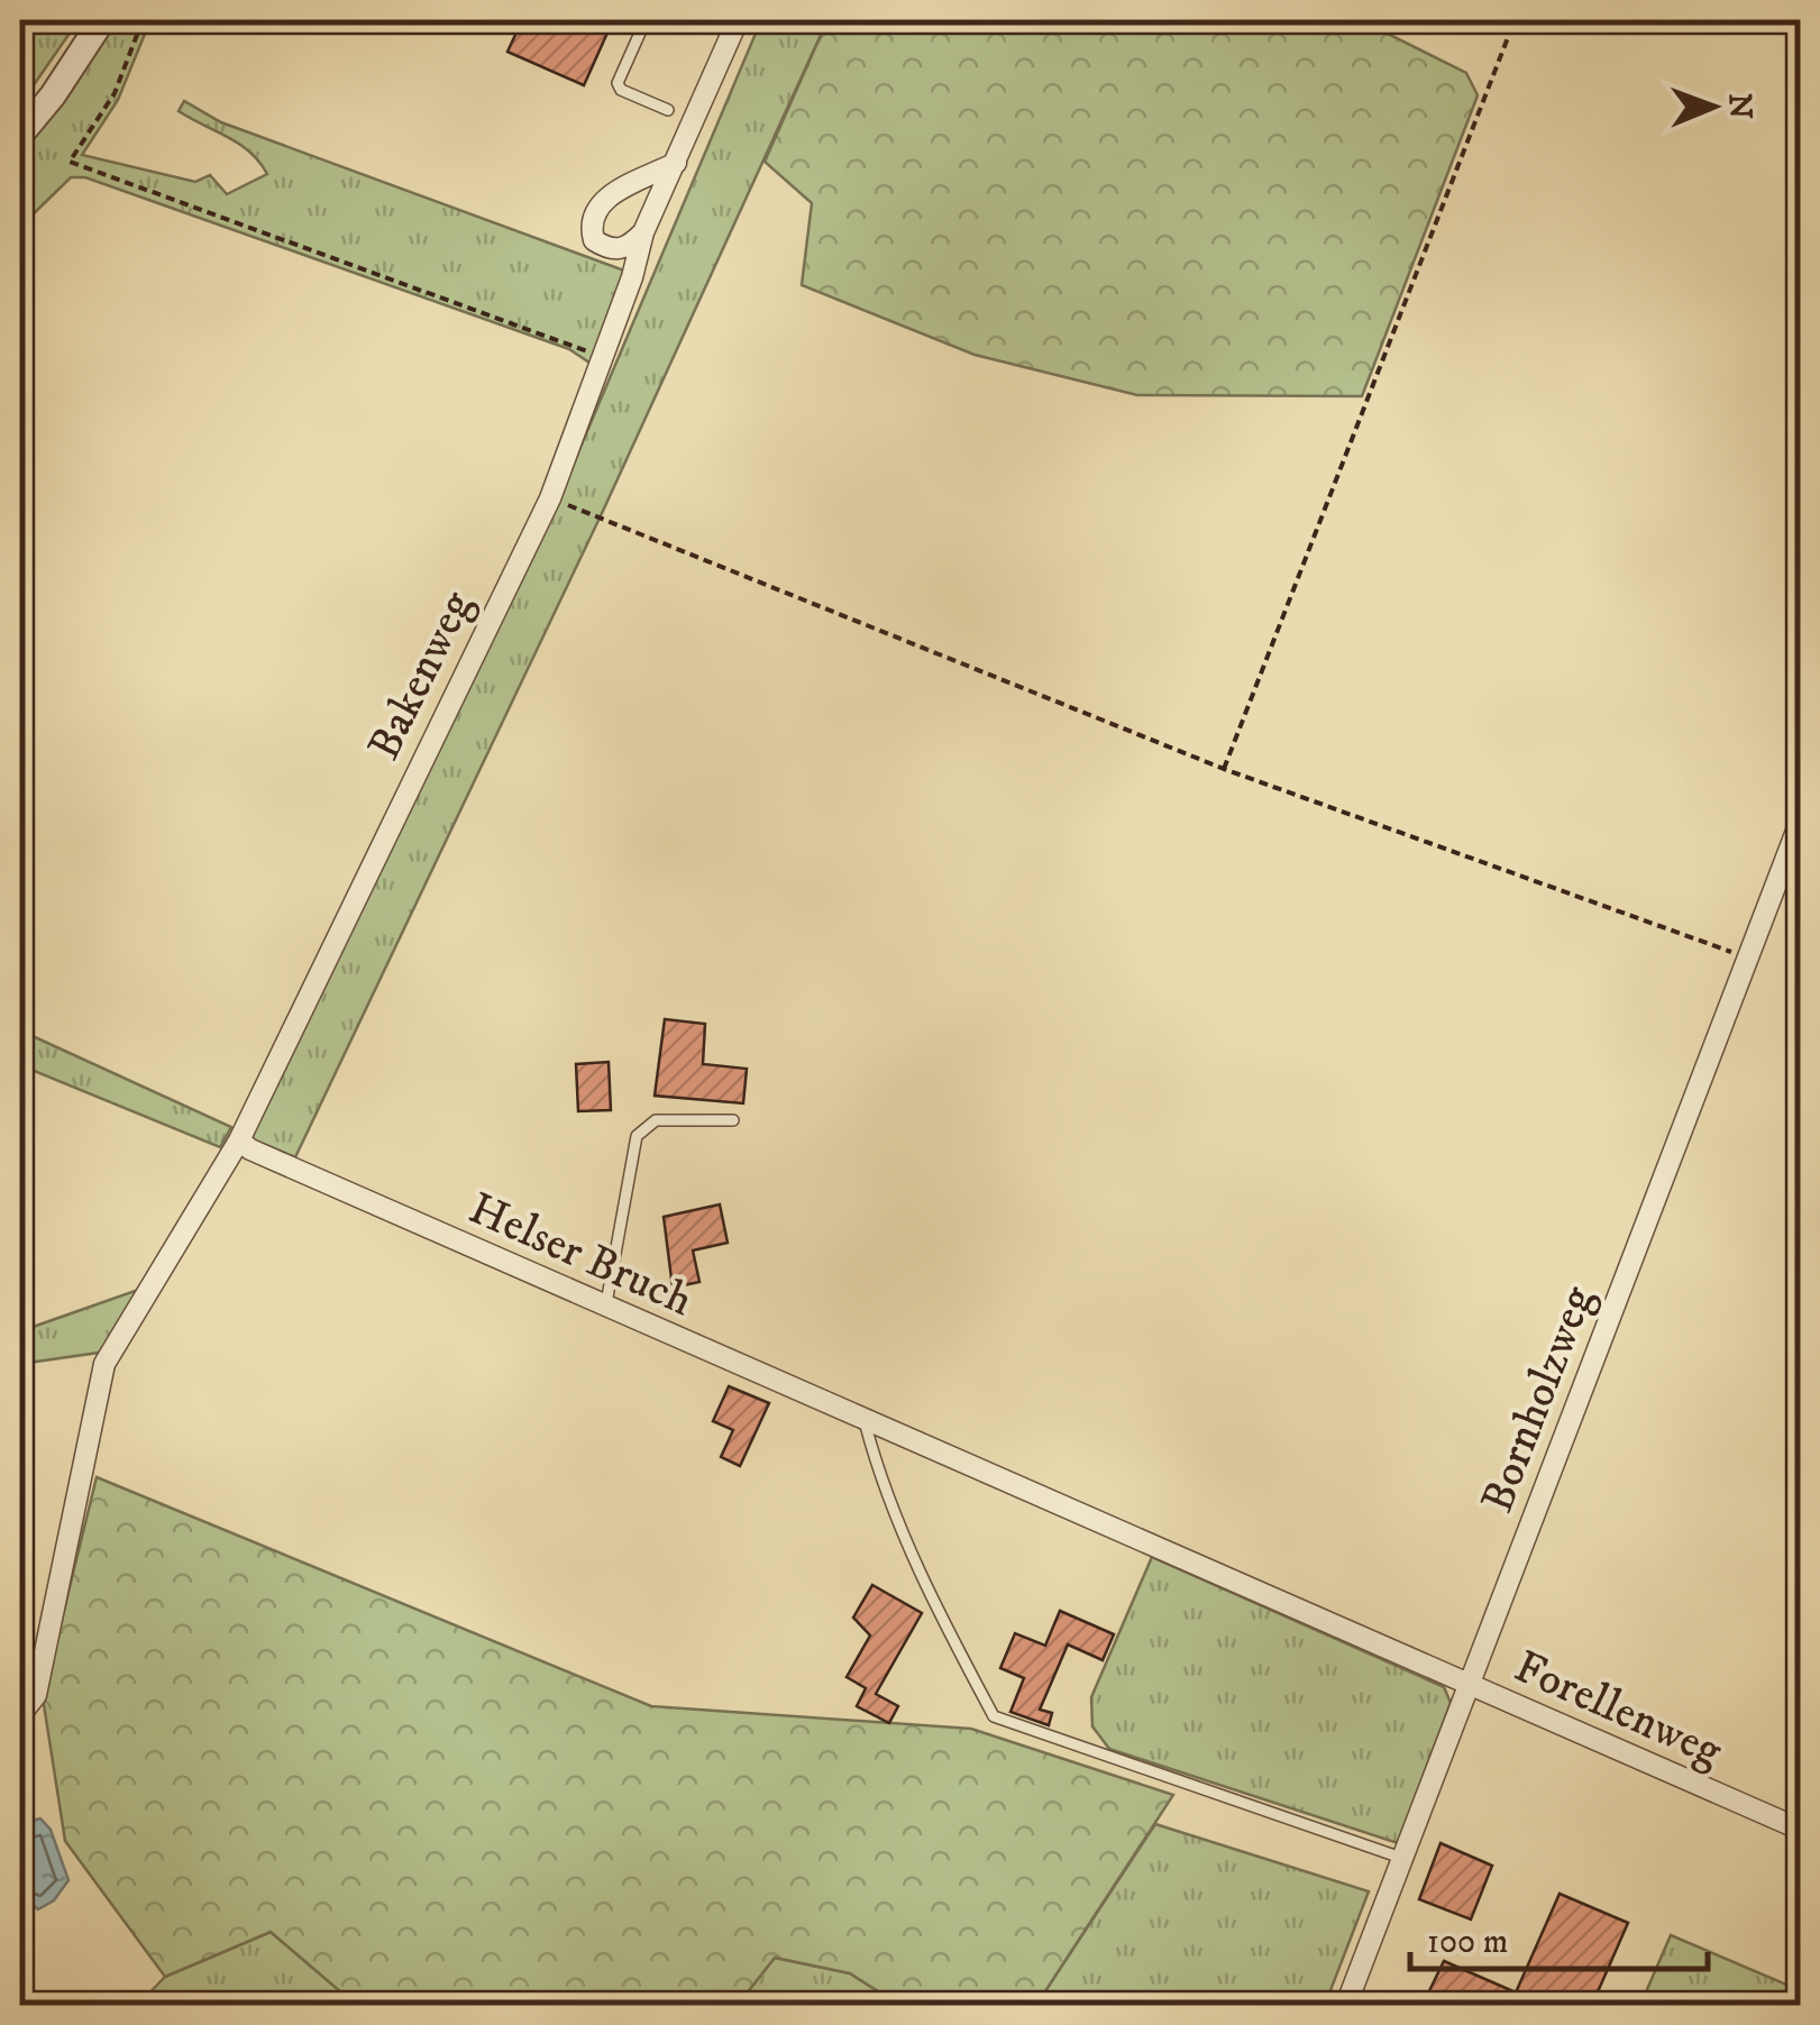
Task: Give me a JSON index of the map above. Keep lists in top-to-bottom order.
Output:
{
  "streets": {
    "street": [
      "Bakenweg",
      "Helser Bruch",
      "Bornholzweg",
      "Forellenweg"
    ]
  },
  "crossings": [
    ["Bakenweg", "Helser Bruch"],
    ["Helser Bruch", "Bornholzweg"],
    ["Helser Bruch", "Forellenweg"],
    ["Bornholzweg", "Forellenweg"]
  ],
  "scale_bar": "100 m",
  "north": "right"
}
